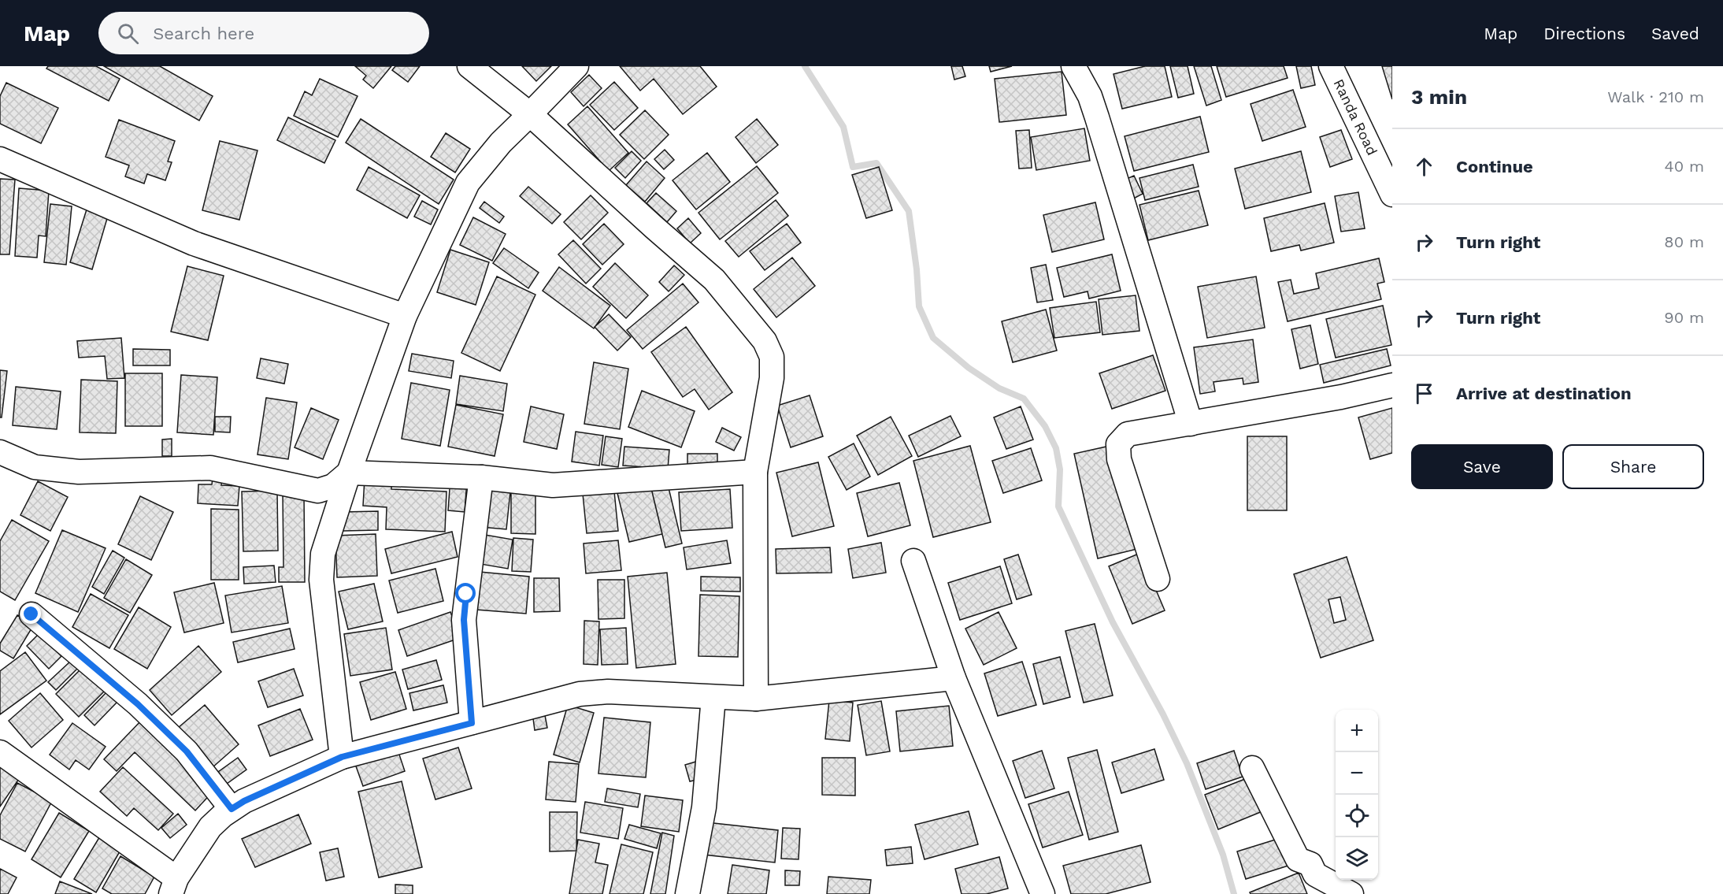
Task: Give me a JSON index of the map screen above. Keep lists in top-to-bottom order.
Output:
{
  "streets": {
    "street": ["Randa Road"]
  },
  "page": {
    "header": "Map",
    "search": "Search here",
    "nav": ["Map", "Directions", "Saved"],
    "heading": ["3 min", "Walk · 210 m"],
    "list": [
      ["Continue", "40 m"],
      ["Turn right", "80 m"],
      ["Turn right", "90 m"],
      "Arrive at destination"
    ],
    "buttons": ["Save", "Share"],
    "map_buttons": ["+", "−"]
  }
}
